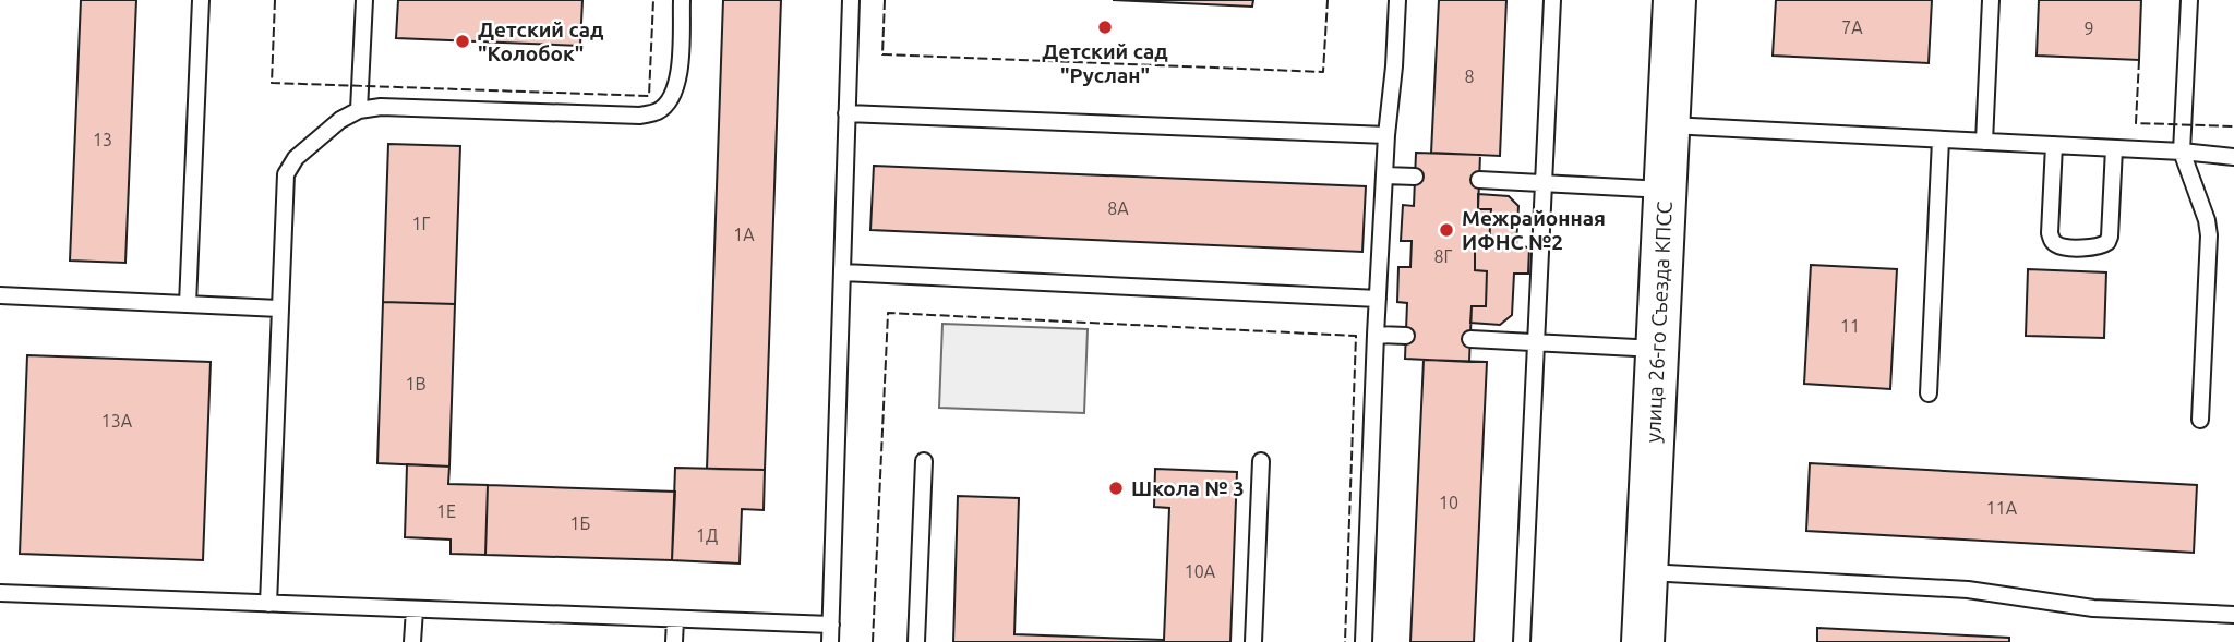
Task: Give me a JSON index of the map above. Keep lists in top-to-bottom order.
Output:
{
  "streets": {
    "main road": ["улица 26-го Съезда КПСС"]
  },
  "places": [
    "Детский сад \"Руслан\"",
    "Детский сад \"Колобок\"",
    "Межрайонная ИФНС №2",
    "Школа № 3"
  ],
  "house_numbers": [
    "7А",
    "9",
    "8",
    "13",
    "8А",
    "1Г",
    "1А",
    "8Г",
    "11",
    "1В",
    "13А",
    "10",
    "11А",
    "1Е",
    "1Б",
    "1Д",
    "10А"
  ]
}
